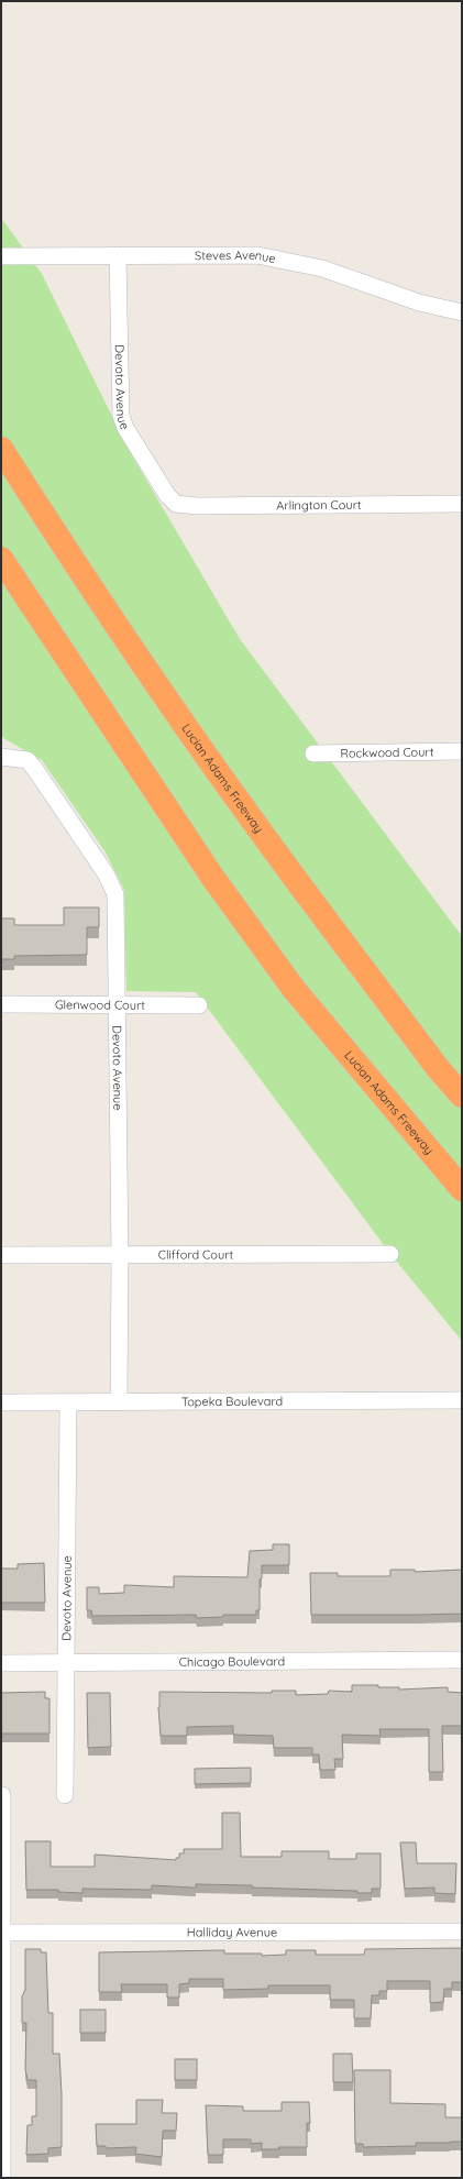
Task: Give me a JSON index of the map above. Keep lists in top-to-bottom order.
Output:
{
  "streets": {
    "highway": ["Lucian Adams Freeway"],
    "street": [
      "Steves Avenue",
      "Devoto Avenue",
      "Arlington Court",
      "Rockwood Court",
      "Glenwood Court",
      "Clifford Court",
      "Topeka Boulevard",
      "Chicago Boulevard",
      "Halliday Avenue"
    ]
  },
  "crossings": [
    ["Steves Avenue", "Devoto Avenue"],
    ["Devoto Avenue", "Arlington Court"],
    ["Devoto Avenue", "Glenwood Court"],
    ["Devoto Avenue", "Clifford Court"],
    ["Devoto Avenue", "Topeka Boulevard"],
    ["Devoto Avenue", "Chicago Boulevard"]
  ]
}
